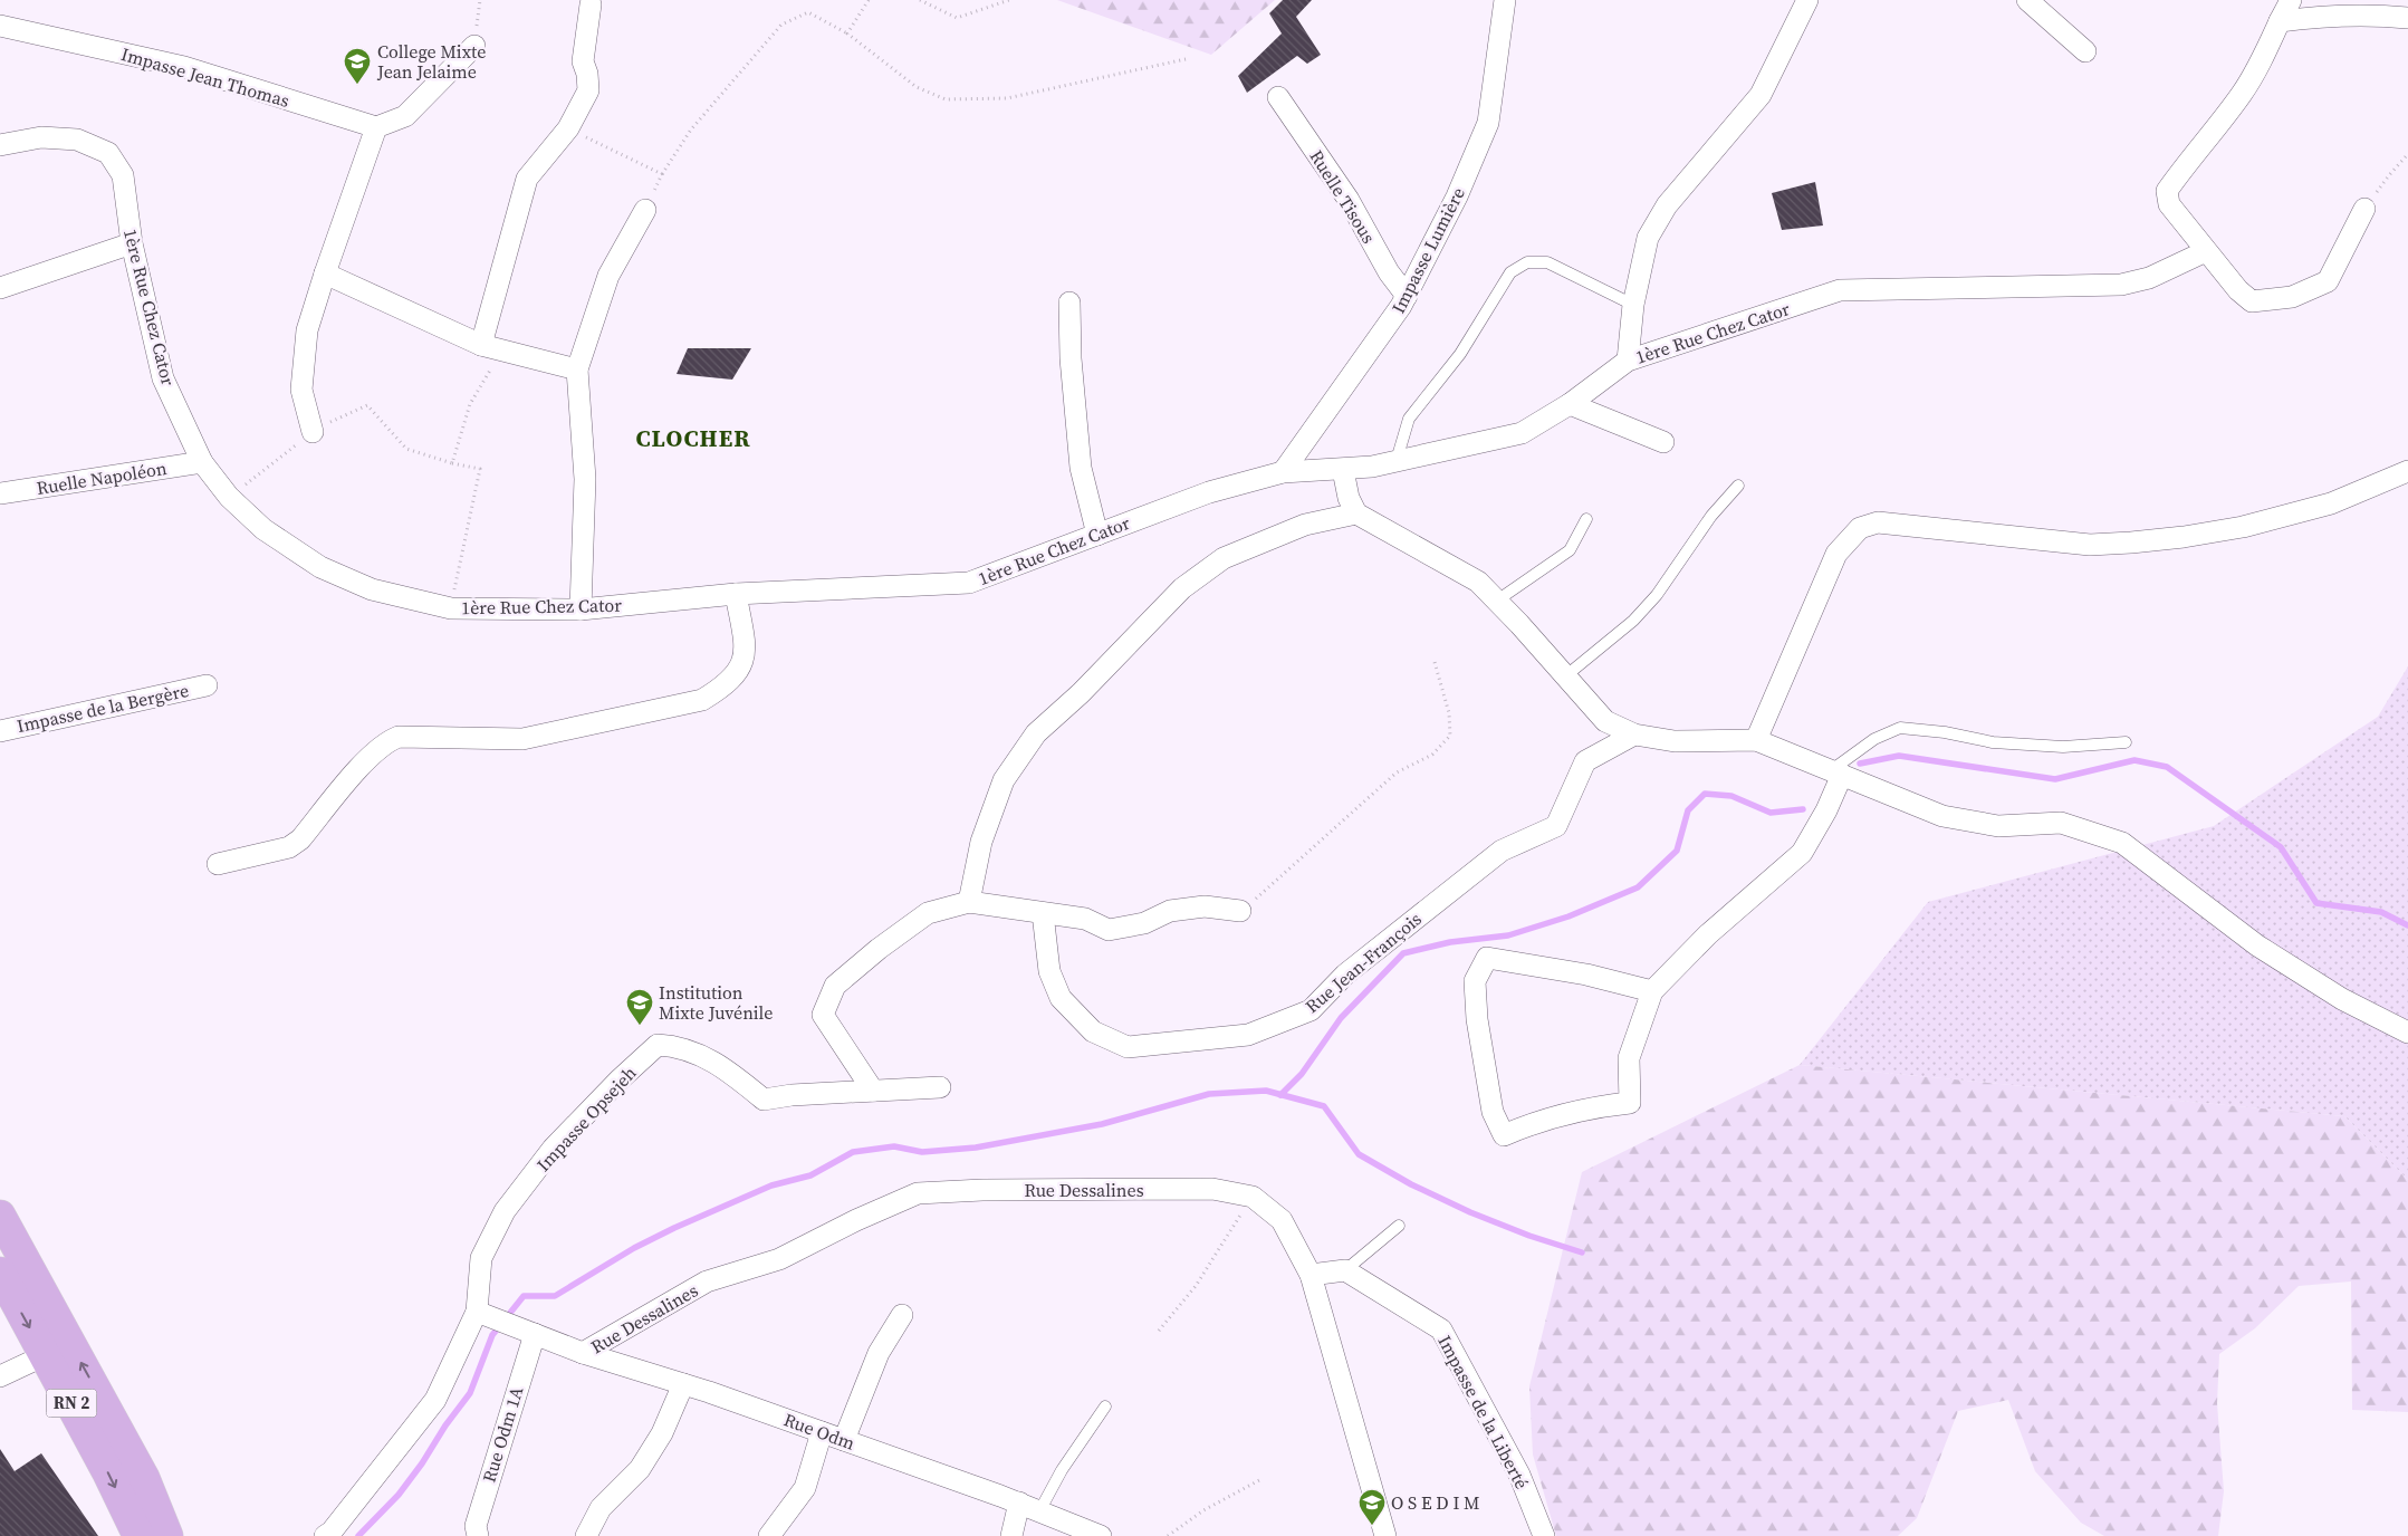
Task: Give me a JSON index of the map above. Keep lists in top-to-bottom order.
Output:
{
  "streets": {
    "main road": ["RN 2"],
    "street": [
      "Impasse Jean Thomas",
      "Ruelle Tisous",
      "Impasse Lumière",
      "1ère Rue Chez Cator",
      "Ruelle Napoléon",
      "Impasse de la Bergère",
      "Rue Jean-François",
      "Impasse Opsejeh",
      "Rue Dessalines",
      "Impasse de la Liberté",
      "Rue Odm",
      "Rue Odm 1A"
    ]
  },
  "crossings": [
    ["Ruelle Tisous", "Impasse Lumière"],
    ["Impasse Lumière", "1ère Rue Chez Cator"],
    ["1ère Rue Chez Cator", "Ruelle Napoléon"],
    ["Impasse Opsejeh", "Rue Odm"],
    ["Rue Dessalines", "Rue Odm"],
    ["Rue Odm", "Rue Odm 1A"]
  ],
  "districts": ["CLOCHER"],
  "places": {
    "school or university": ["College Mixte Jean Jelaime", "Institution Mixte Juvénile", "O S E D I M"]
  }
}
